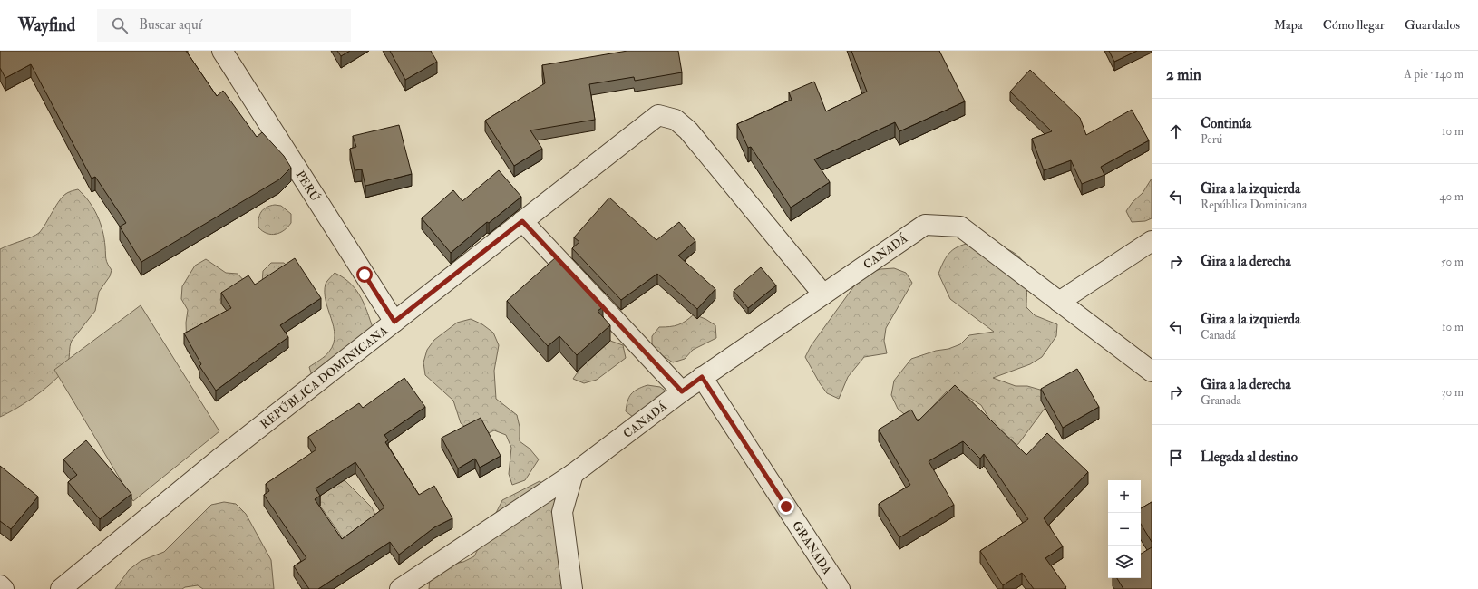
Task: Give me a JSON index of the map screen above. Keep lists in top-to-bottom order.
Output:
{
  "streets": {
    "street": [
      "PERÚ",
      "CANADÁ",
      "REPÚBLICA DOMINICANA",
      "GRANADA"
    ]
  },
  "crossings": [
    ["PERÚ", "REPÚBLICA DOMINICANA"],
    ["CANADÁ", "REPÚBLICA DOMINICANA"],
    ["CANADÁ", "GRANADA"]
  ],
  "page": {
    "header": "Wayfind",
    "search": "Buscar aquí",
    "nav": ["Mapa", "Cómo llegar", "Guardados"],
    "heading": ["2 min", "A pie · 140 m"],
    "list": [
      ["Continúa", "Perú", "10 m"],
      ["Gira a la izquierda", "República Dominicana", "40 m"],
      ["Gira a la derecha", "50 m"],
      ["Gira a la izquierda", "Canadá", "10 m"],
      ["Gira a la derecha", "Granada", "30 m"],
      "Llegada al destino"
    ],
    "map_buttons": ["+", "−"]
  }
}
